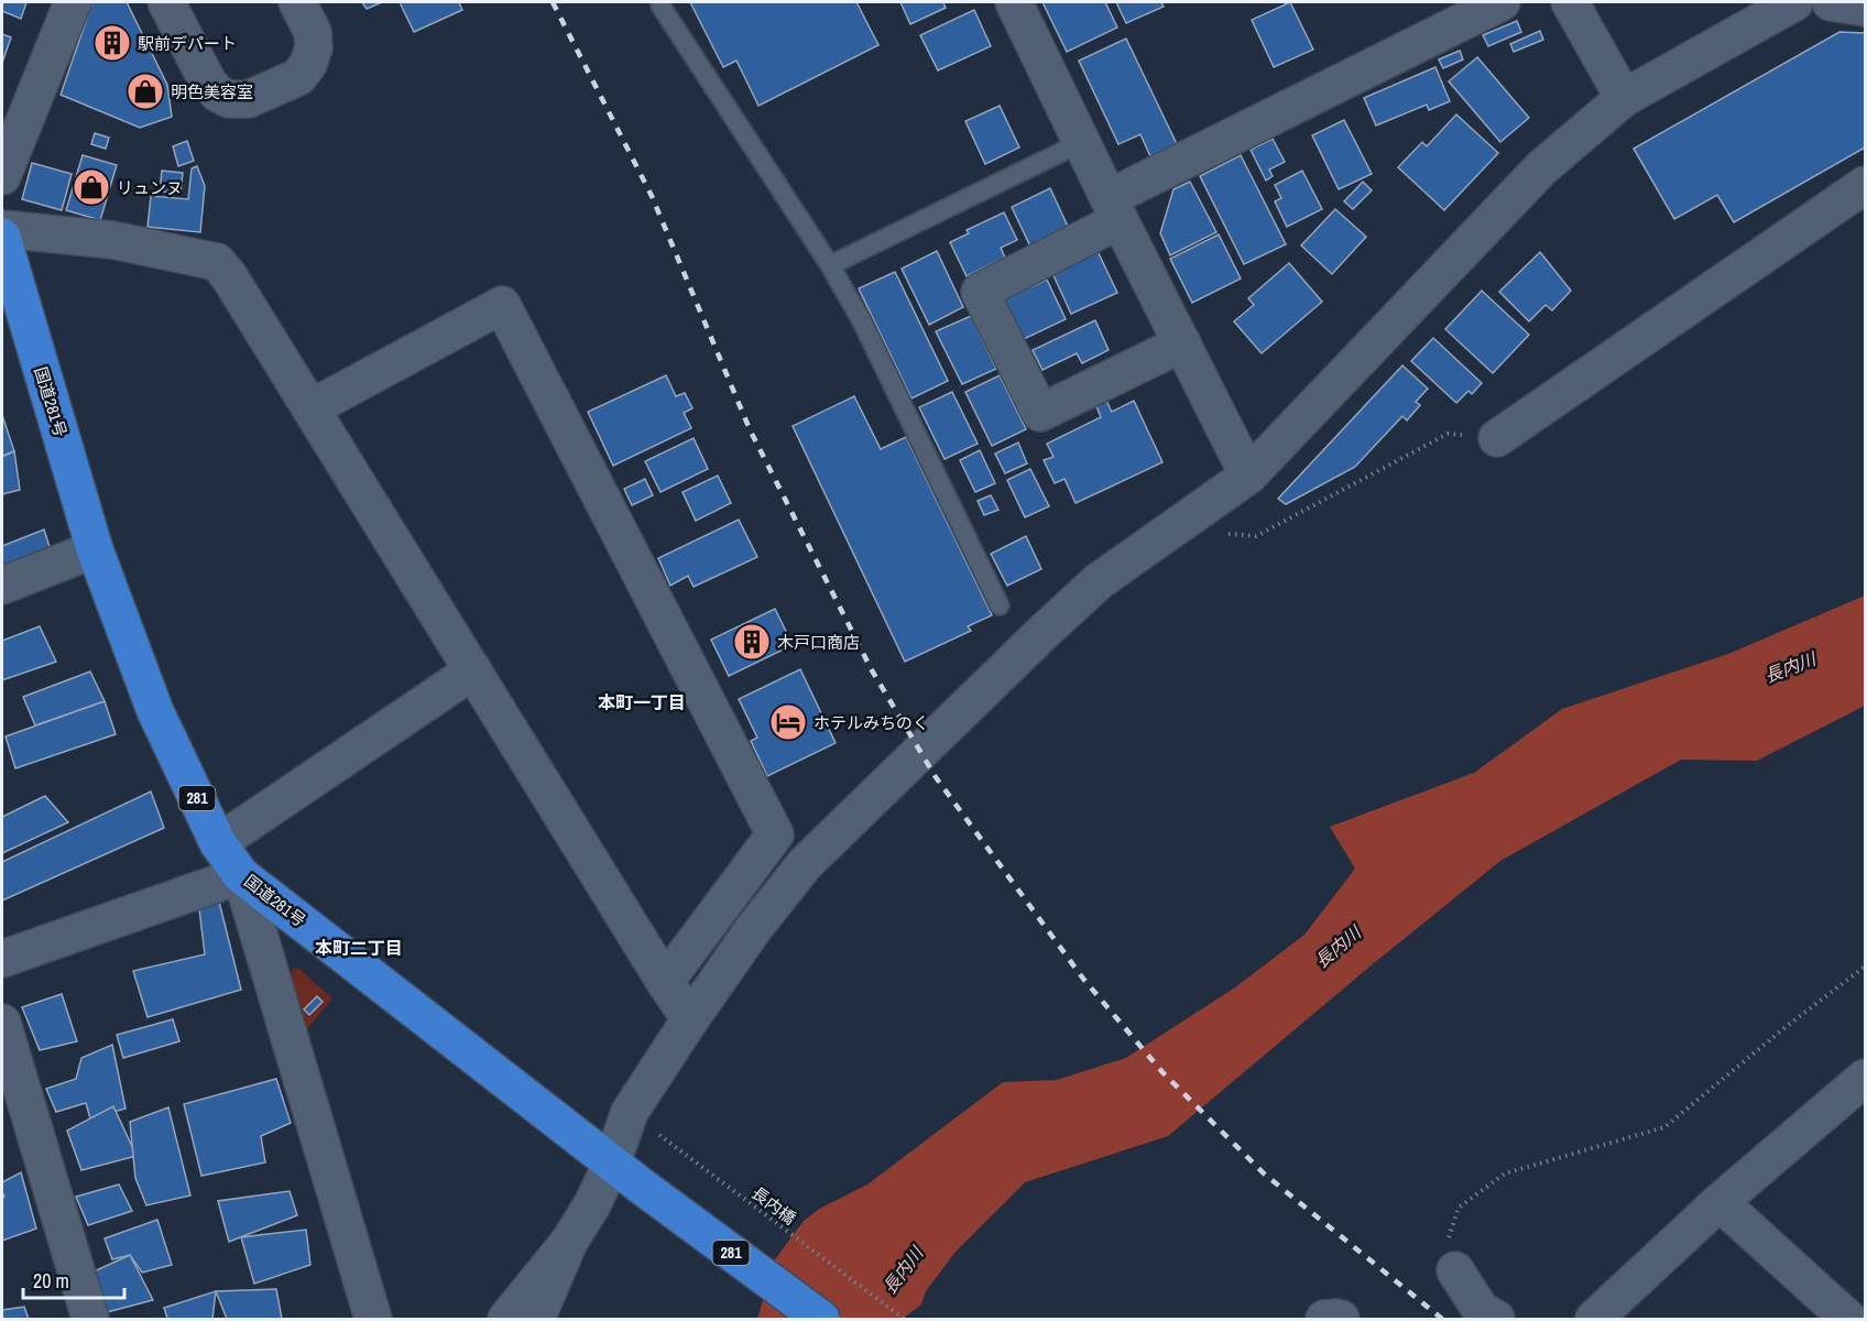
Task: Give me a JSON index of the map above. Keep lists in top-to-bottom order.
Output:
{
  "streets": {
    "highway": ["国道281号", "281"],
    "path": ["長内橋"]
  },
  "districts": ["本町一丁目", "本町二丁目"],
  "water": ["長内川"],
  "places": {
    "building": ["駅前デパート", "木戸口商店"],
    "shop": ["明色美容室", "リュンヌ"],
    "hotel": ["ホテルみちのく"]
  },
  "scale_bar": "20 m"
}
